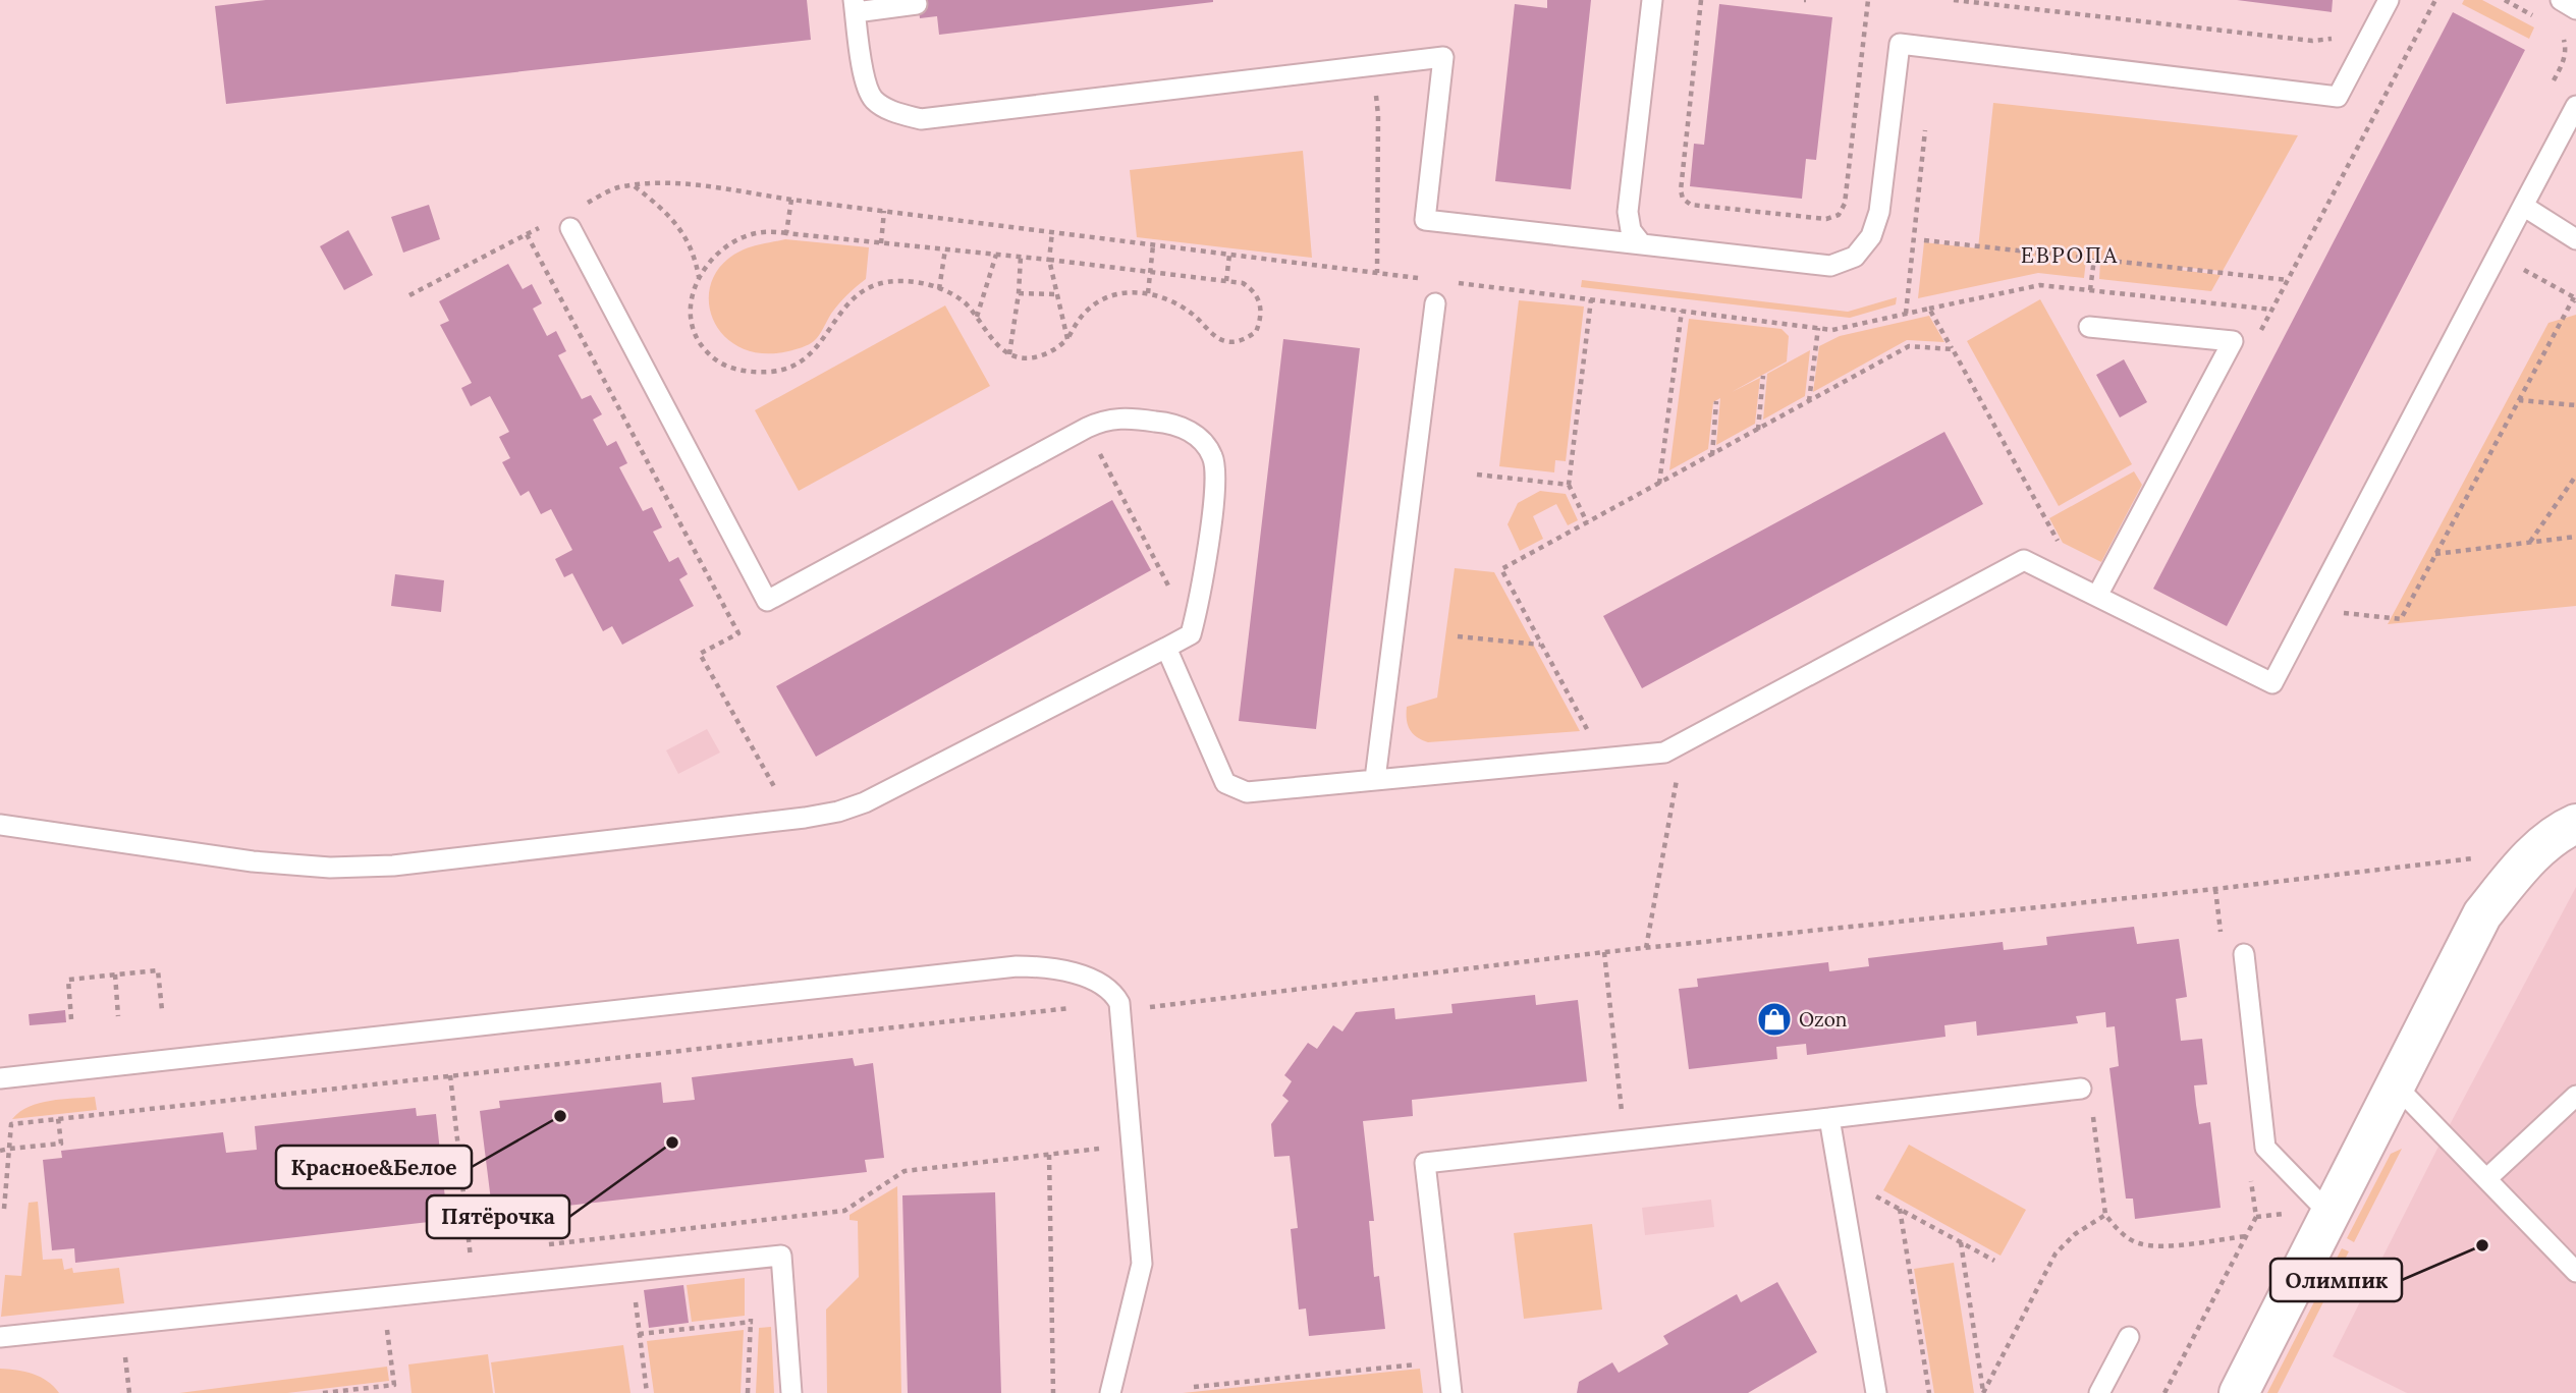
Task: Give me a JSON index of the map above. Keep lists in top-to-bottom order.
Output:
{
  "districts": ["ЕВРОПА"],
  "places": {
    "shop": ["Ozon"],
    "other": ["Красное&Белое", "Пятёрочка", "Олимпик"]
  }
}
